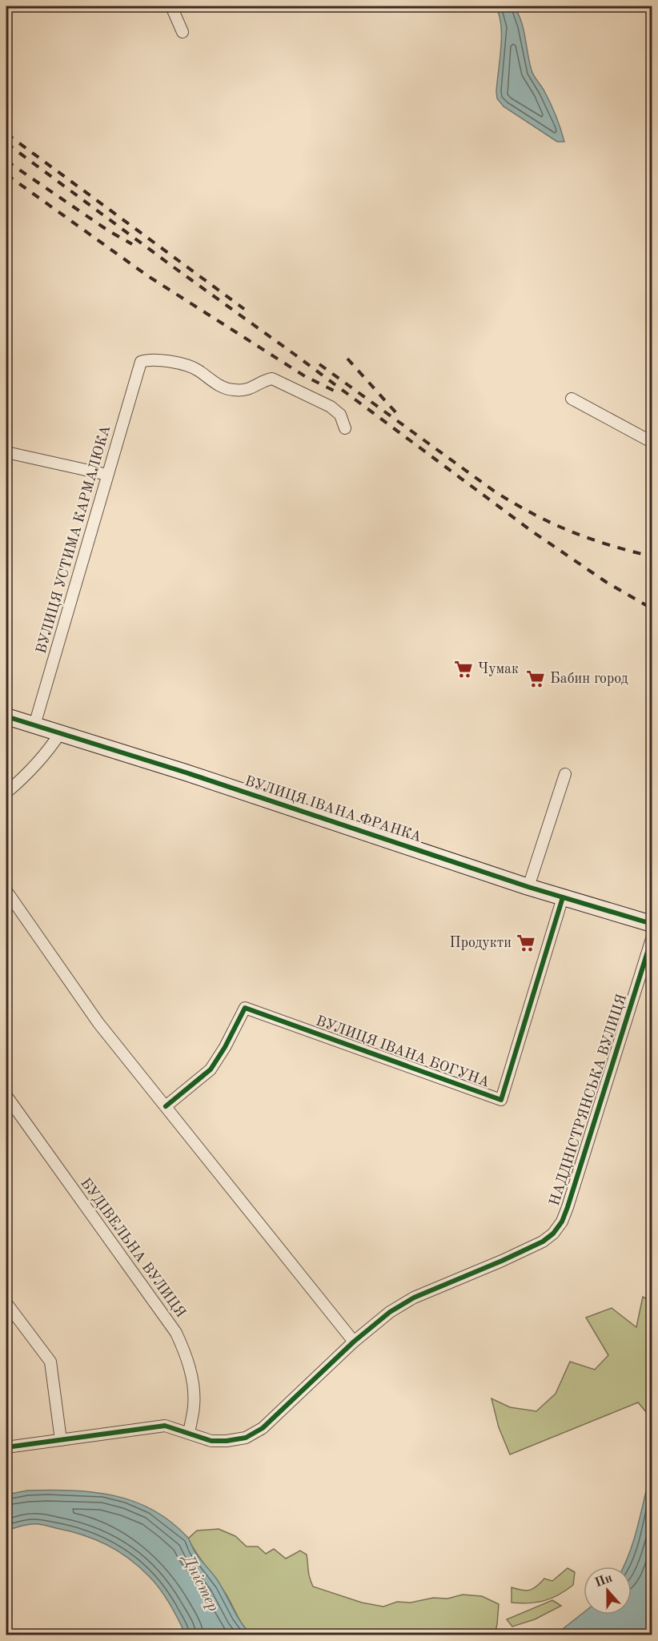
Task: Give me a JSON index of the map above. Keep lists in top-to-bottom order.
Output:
{
  "streets": {
    "main road": ["ВУЛИЦЯ ІВАНА ФРАНКА"],
    "street": [
      "ВУЛИЦЯ УСТИМА КАРМАЛЮКА",
      "ВУЛИЦЯ ІВАНА БОГУНА",
      "НАДДНІСТРЯНСЬКА ВУЛИЦЯ",
      "БУДІВЕЛЬНА ВУЛИЦЯ"
    ]
  },
  "crossings": [
    ["ВУЛИЦЯ УСТИМА КАРМАЛЮКА", "ВУЛИЦЯ ІВАНА ФРАНКА"],
    ["ВУЛИЦЯ ІВАНА ФРАНКА", "ВУЛИЦЯ ІВАНА БОГУНА"],
    ["НАДДНІСТРЯНСЬКА ВУЛИЦЯ", "БУДІВЕЛЬНА ВУЛИЦЯ"]
  ],
  "water": ["Дністер"],
  "places": {
    "supermarket": ["Чумак", "Бабин город", "Продукти"]
  },
  "north": "top"
}
